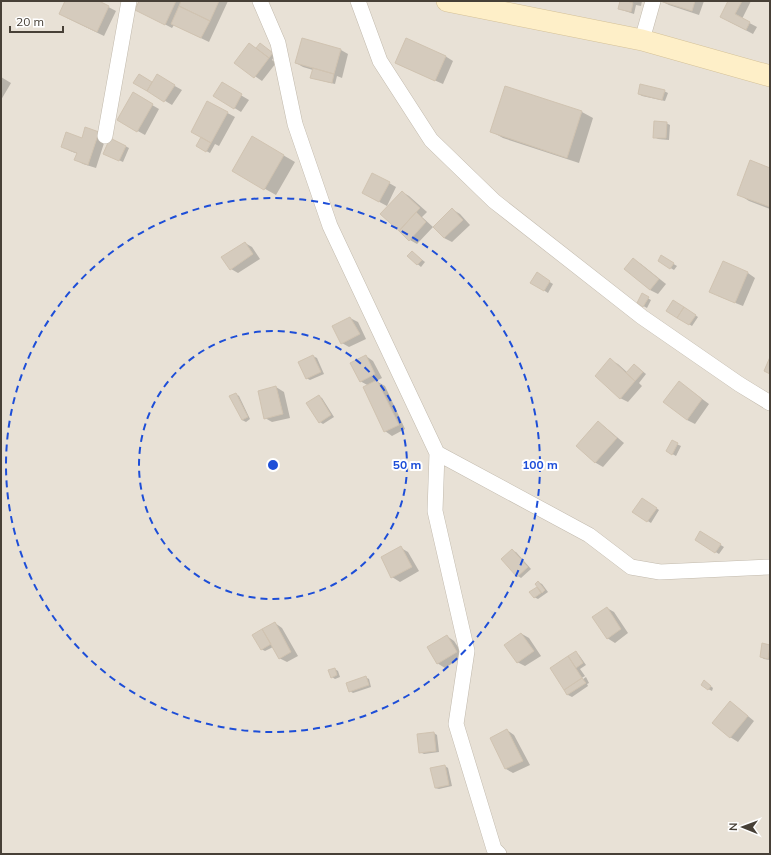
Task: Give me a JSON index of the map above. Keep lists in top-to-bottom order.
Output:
{
  "scale_bar": "20 m",
  "north": "left",
  "rings": ["50 m", "100 m"]
}
